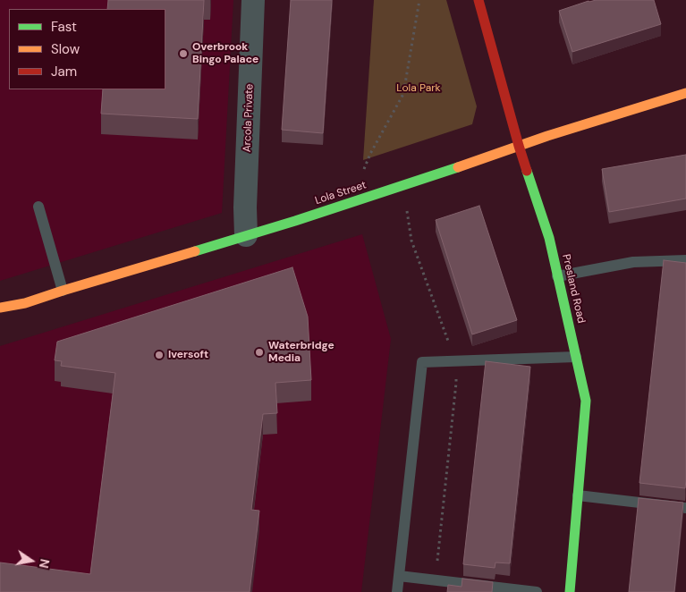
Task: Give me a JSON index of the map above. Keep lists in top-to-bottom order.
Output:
{
  "streets": {
    "street": ["Arcola Private", "Lola Street", "Presland Road"]
  },
  "crossings": [
    ["Arcola Private", "Lola Street"],
    ["Lola Street", "Presland Road"]
  ],
  "parks": ["Lola Park"],
  "places": ["Overbrook Bingo Palace", "Waterbridge Media", "Iversoft"],
  "legend": ["Fast", "Slow", "Jam"],
  "north": "right"
}
